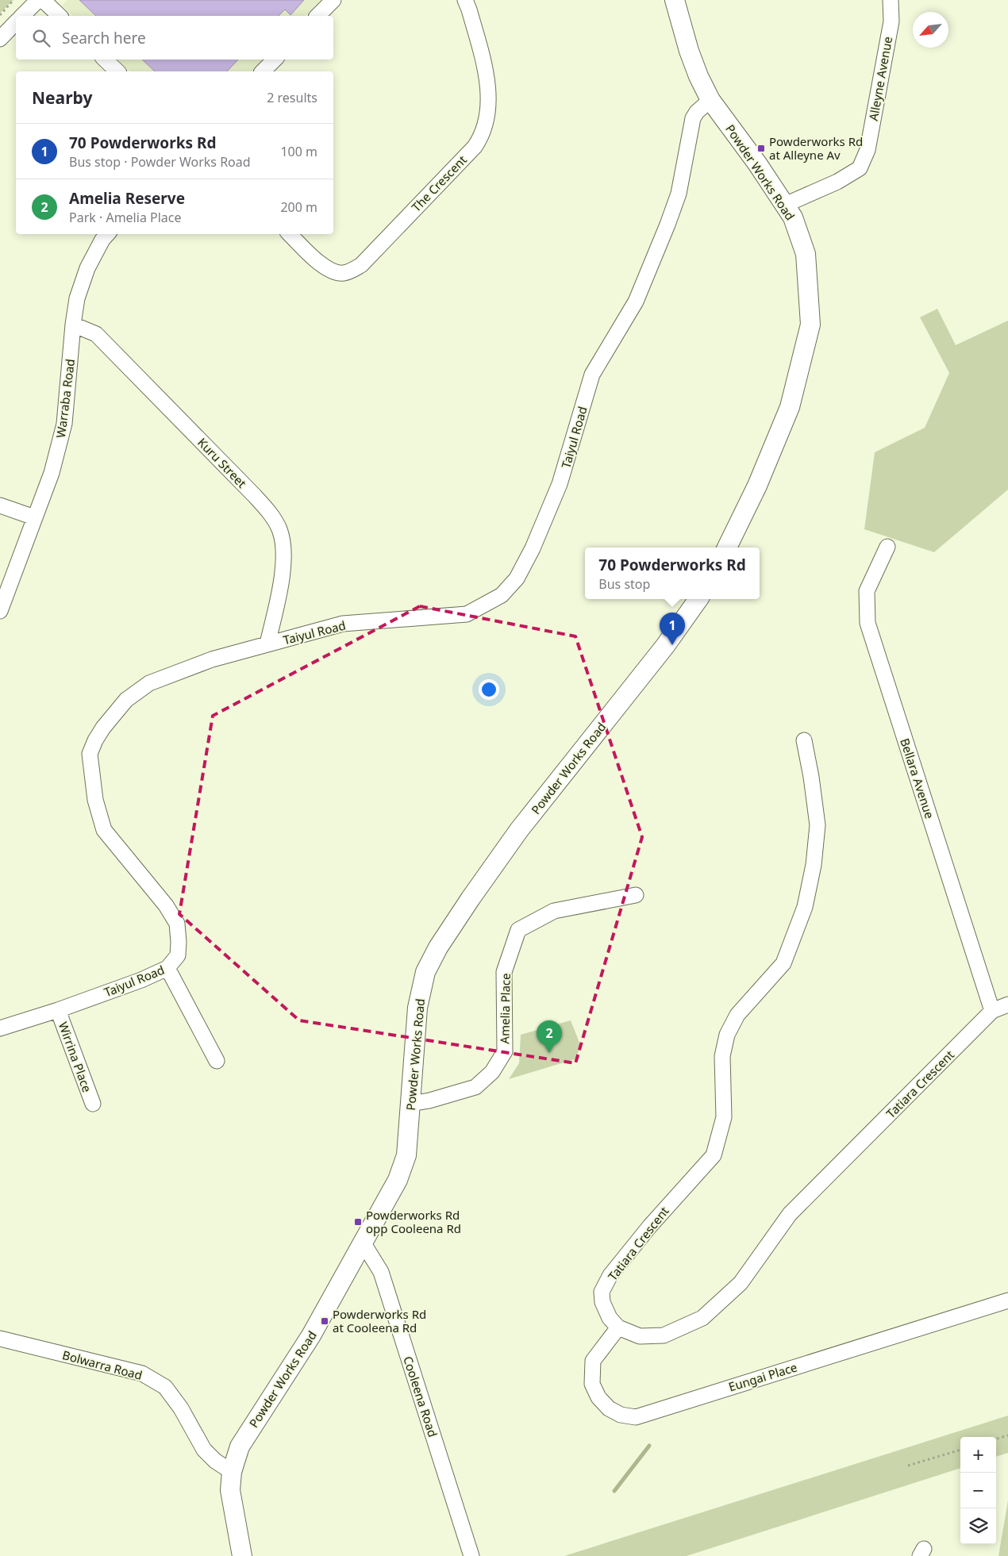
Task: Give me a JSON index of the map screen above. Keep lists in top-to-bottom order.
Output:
{
  "streets": {
    "main road": ["Powder Works Road"],
    "street": [
      "Alleyne Avenue",
      "The Crescent",
      "Warraba Road",
      "Taiyul Road",
      "Kuru Street",
      "Bellara Avenue",
      "Amelia Place",
      "Wirrina Place",
      "Tatiara Crescent",
      "Bolwarra Road",
      "Eungai Place",
      "Cooleena Road"
    ]
  },
  "crossings": [
    ["Alleyne Avenue", "Powder Works Road"],
    ["Powder Works Road", "Taiyul Road"],
    ["Powder Works Road", "Amelia Place"],
    ["Powder Works Road", "Bolwarra Road"],
    ["Powder Works Road", "Cooleena Road"],
    ["Warraba Road", "Kuru Street"],
    ["Taiyul Road", "Kuru Street"],
    ["Taiyul Road", "Wirrina Place"],
    ["Bellara Avenue", "Tatiara Crescent"],
    ["Tatiara Crescent", "Eungai Place"]
  ],
  "places": {
    "transit": ["Powderworks Rd at Alleyne Av", "Powderworks Rd opp Cooleena Rd", "Powderworks Rd at Cooleena Rd"]
  },
  "north": "bottom left",
  "page": {
    "search": "Search here",
    "heading": ["Nearby", "2 results"],
    "list": [
      {
        "mark": "1",
        "name": "70 Powderworks Rd",
        "note": "Bus stop · Powder Works Road",
        "value": "100 m"
      },
      {
        "mark": "2",
        "name": "Amelia Reserve",
        "note": "Park · Amelia Place",
        "value": "200 m"
      }
    ],
    "popup": ["70 Powderworks Rd", "Bus stop"],
    "pins": ["1", "2"],
    "map_buttons": ["+", "−"]
  }
}
